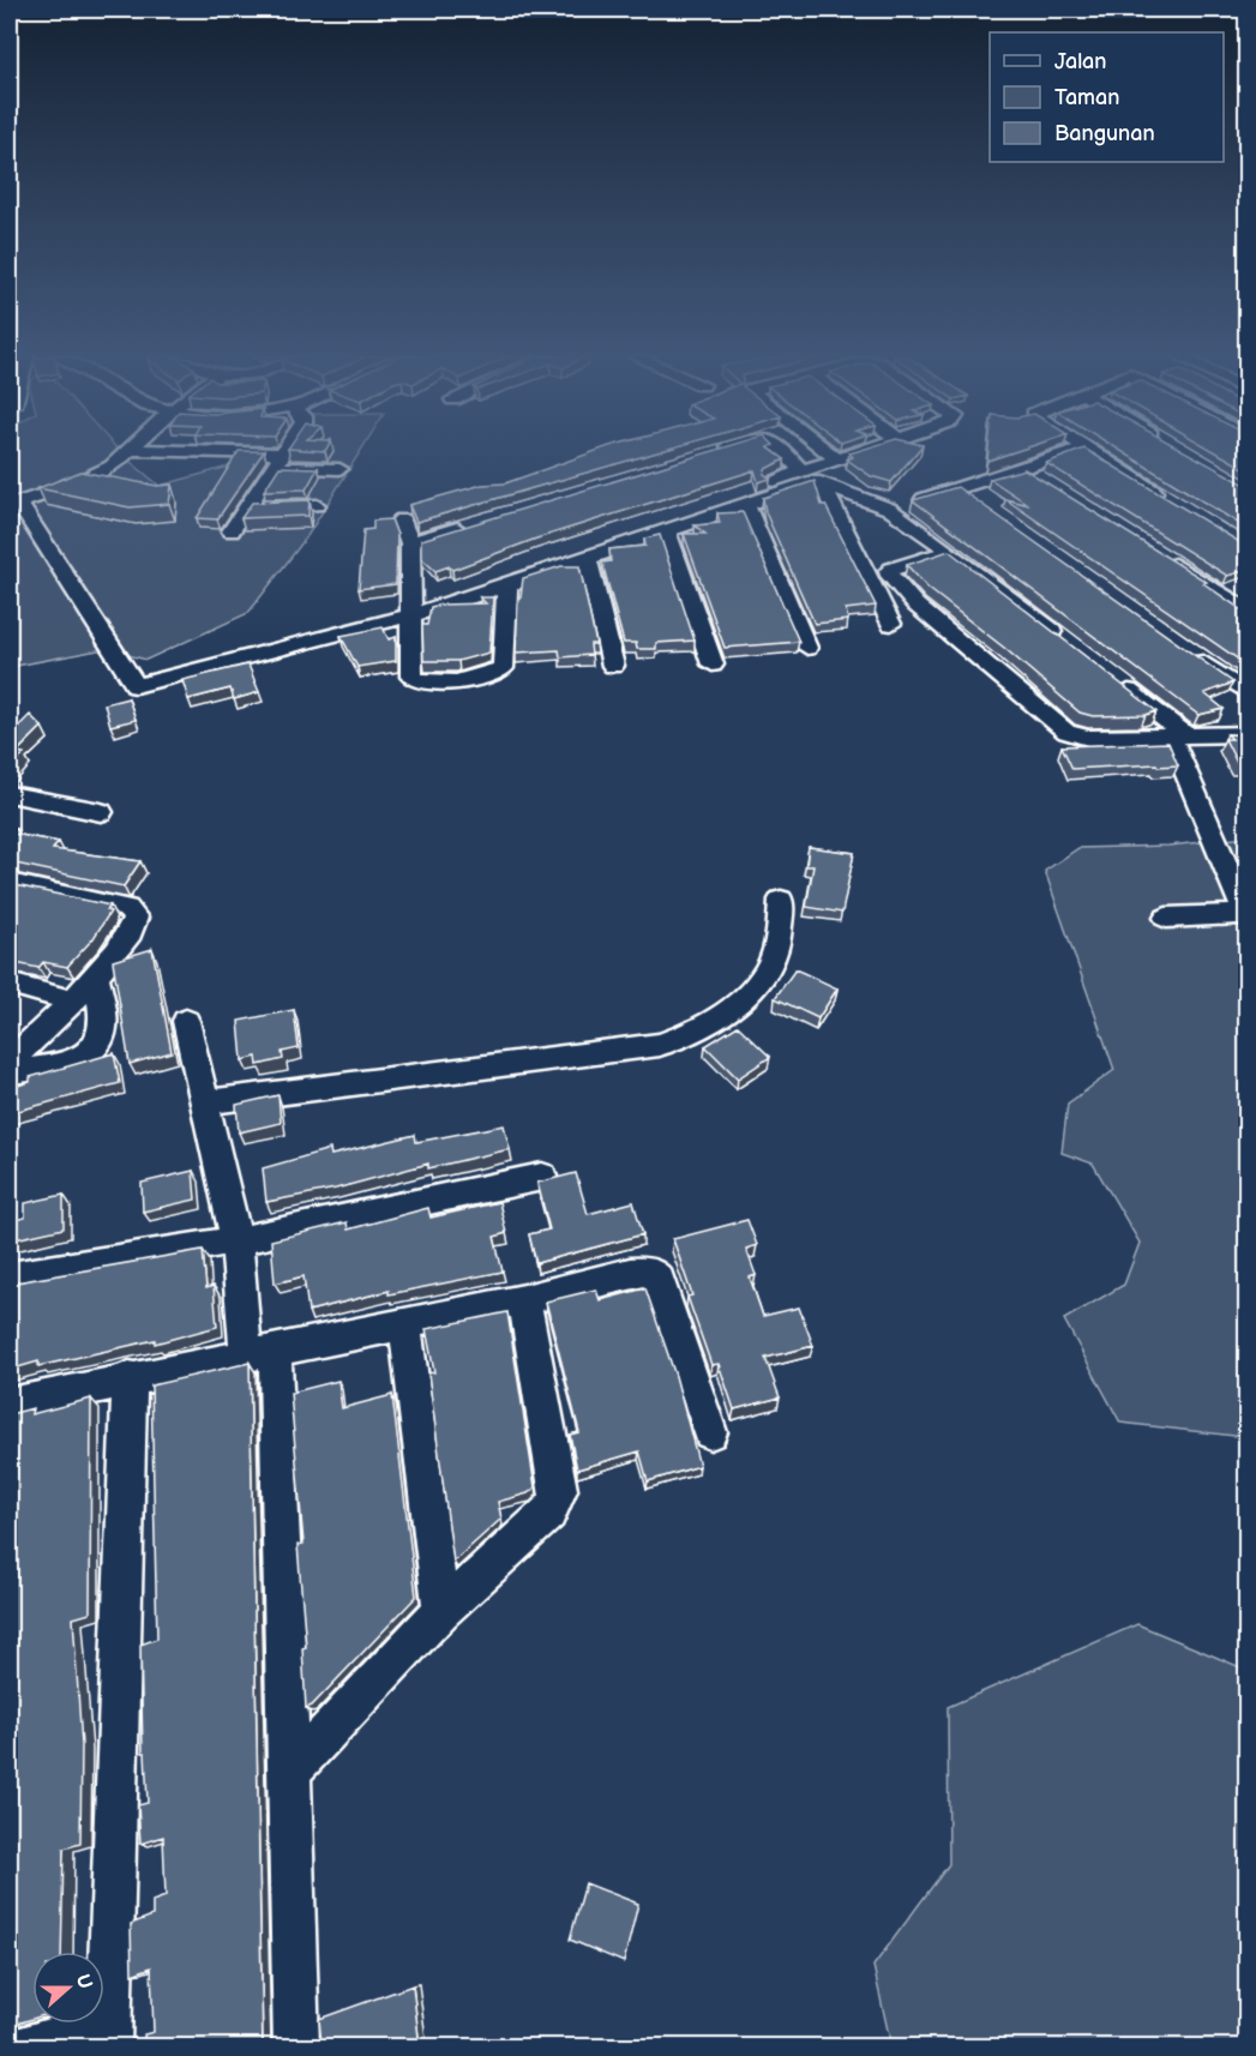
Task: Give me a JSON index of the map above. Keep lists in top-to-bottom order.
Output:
{
  "legend": ["Jalan", "Taman", "Bangunan"],
  "north": "right"
}
